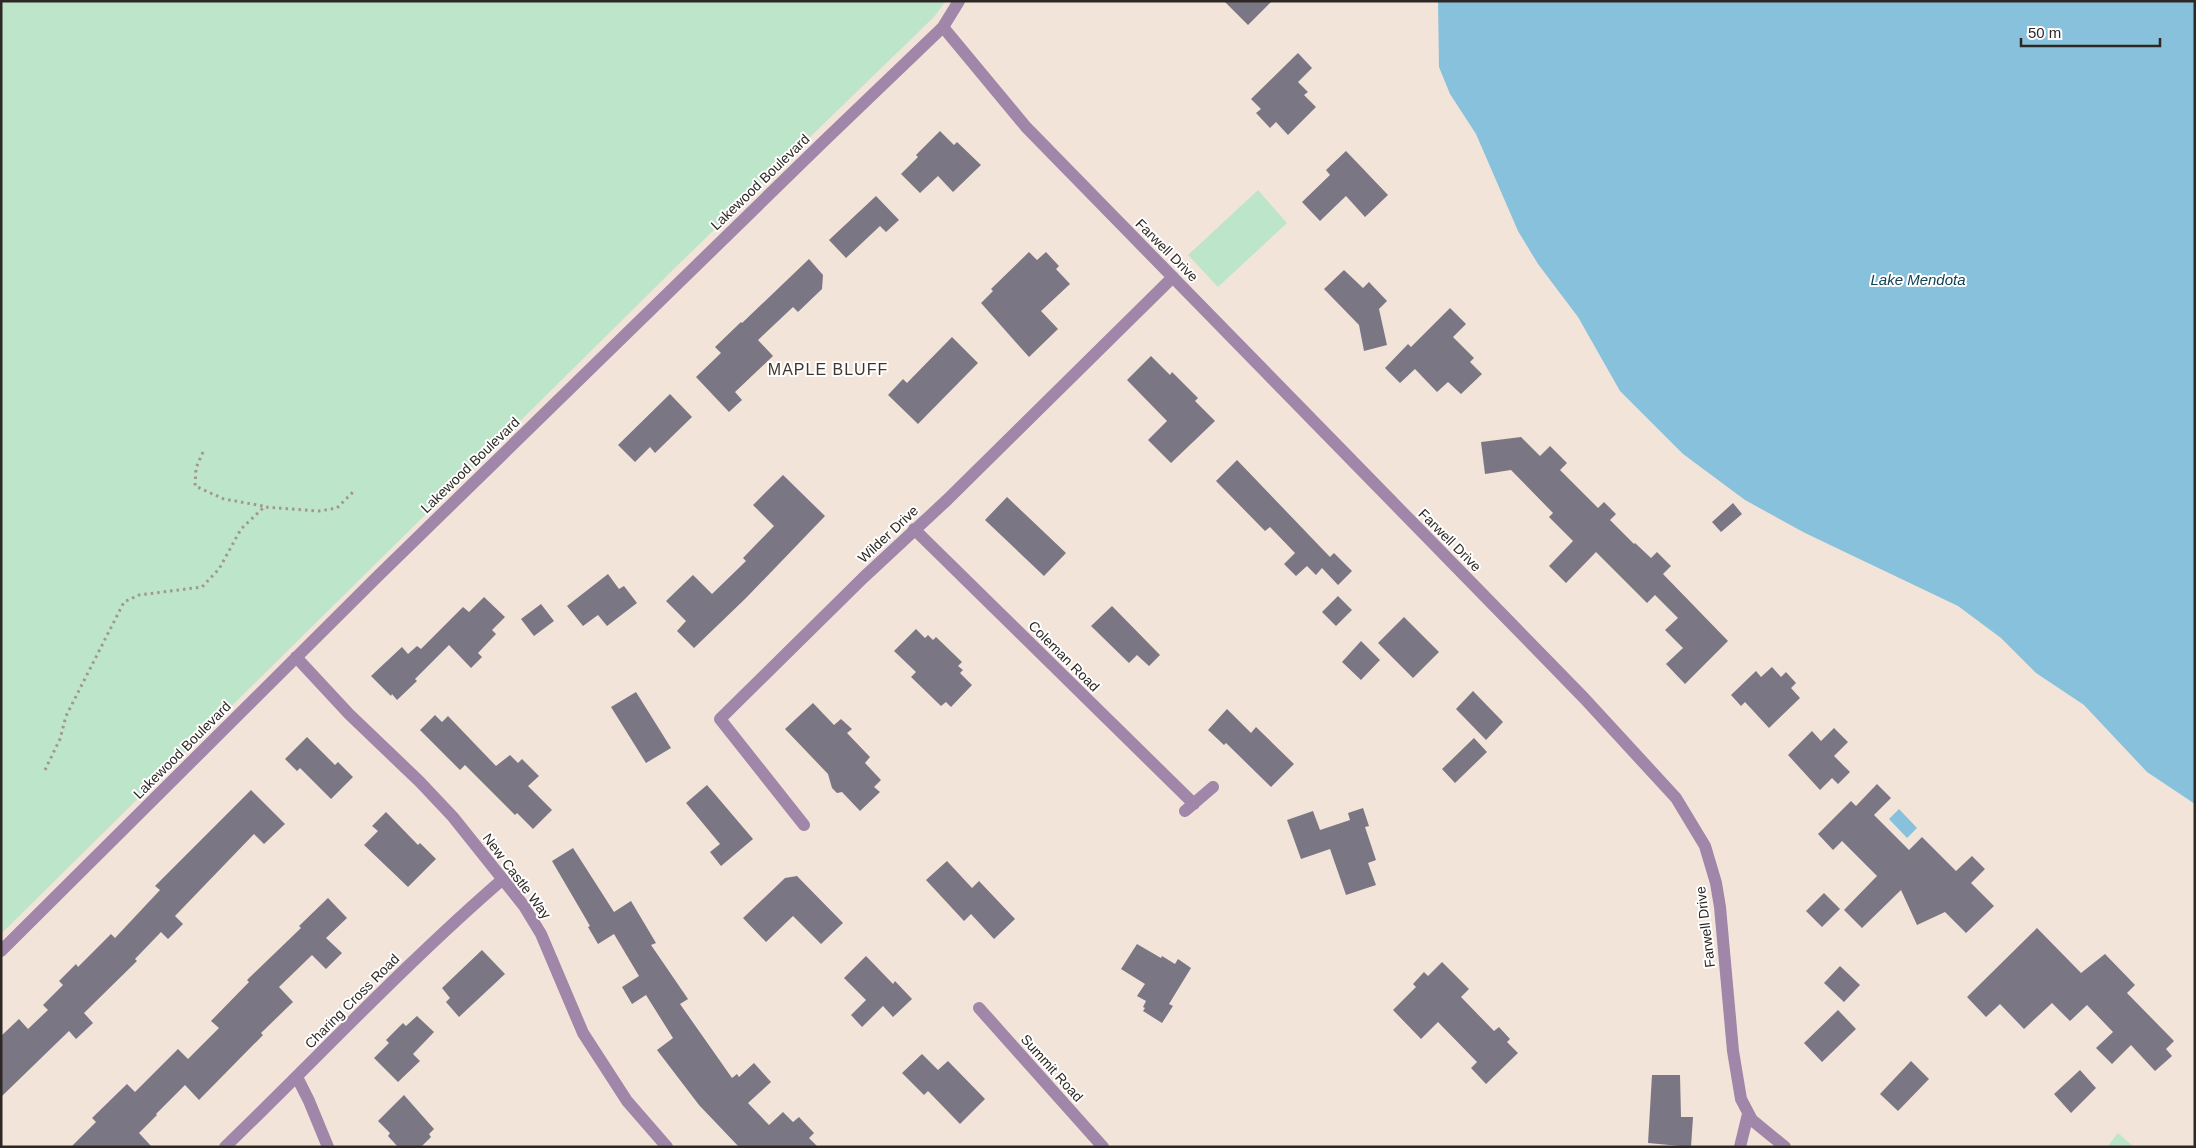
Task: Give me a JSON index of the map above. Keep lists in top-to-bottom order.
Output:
{
  "streets": {
    "street": [
      "Lakewood Boulevard",
      "Farwell Drive",
      "Wilder Drive",
      "Coleman Road",
      "New Castle Way",
      "Charing Cross Road",
      "Summit Road"
    ]
  },
  "crossings": [
    ["Lakewood Boulevard", "Farwell Drive"],
    ["Lakewood Boulevard", "New Castle Way"],
    ["Farwell Drive", "Wilder Drive"],
    ["Wilder Drive", "Coleman Road"],
    ["New Castle Way", "Charing Cross Road"]
  ],
  "districts": ["MAPLE BLUFF"],
  "water": ["Lake Mendota"],
  "scale_bar": "50 m"
}
